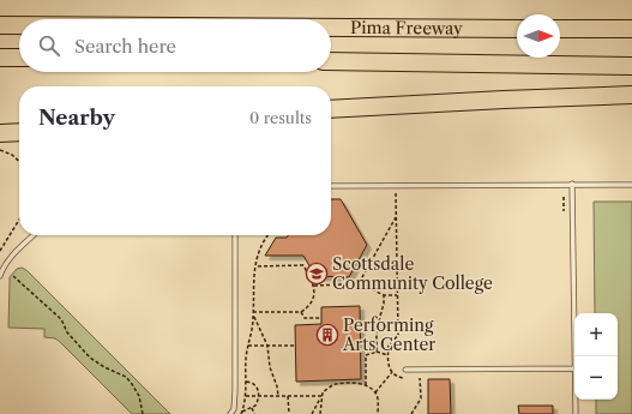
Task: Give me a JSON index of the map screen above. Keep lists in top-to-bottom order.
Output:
{
  "streets": {
    "highway": ["Pima Freeway"]
  },
  "places": {
    "school or university": ["Scottsdale Community College"],
    "building": ["Performing Arts Center"]
  },
  "north": "right",
  "page": {
    "search": "Search here",
    "heading": ["Nearby", "0 results"],
    "map_buttons": ["+", "−"]
  }
}
